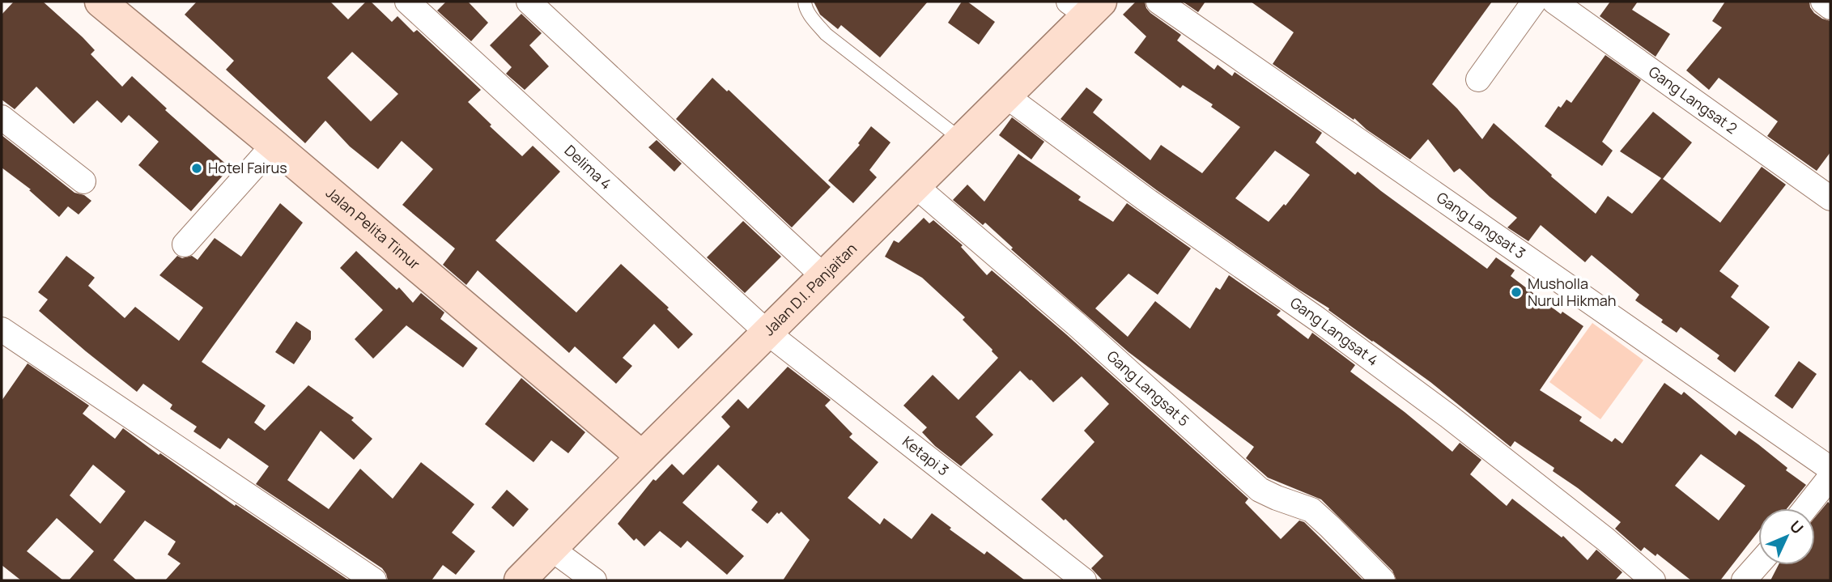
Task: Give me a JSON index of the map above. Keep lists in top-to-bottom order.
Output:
{
  "streets": {
    "street": [
      "Gang Langsat 2",
      "Delima 4",
      "Gang Langsat 3",
      "Jalan Pelita Timur",
      "Jalan D.I. Panjaitan",
      "Gang Langsat 4",
      "Gang Langsat 5",
      "Ketapi 3"
    ]
  },
  "crossings": [
    ["Delima 4", "Jalan D.I. Panjaitan"],
    ["Delima 4", "Ketapi 3"],
    ["Jalan Pelita Timur", "Jalan D.I. Panjaitan"],
    ["Jalan D.I. Panjaitan", "Gang Langsat 4"],
    ["Jalan D.I. Panjaitan", "Gang Langsat 5"],
    ["Jalan D.I. Panjaitan", "Ketapi 3"]
  ],
  "places": ["Hotel Fairus", "Musholla Nurul Hikmah"],
  "north": "top right"
}
